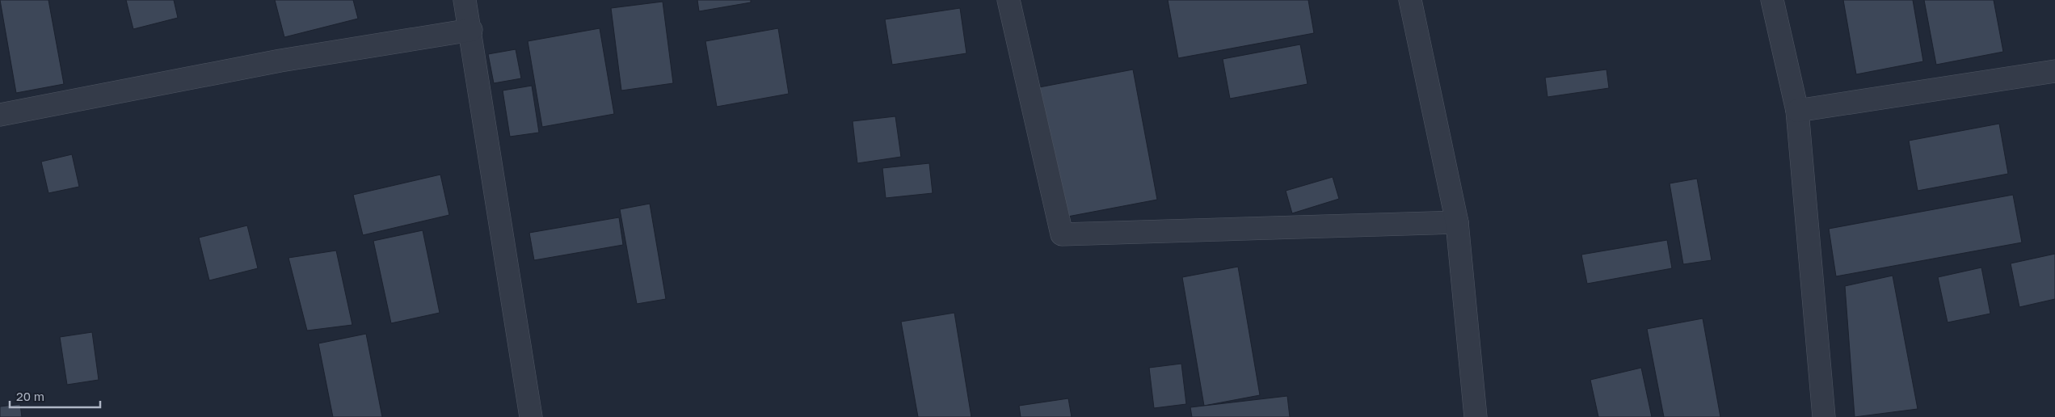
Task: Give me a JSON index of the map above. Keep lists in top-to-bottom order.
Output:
{
  "scale_bar": "20 m"
}
